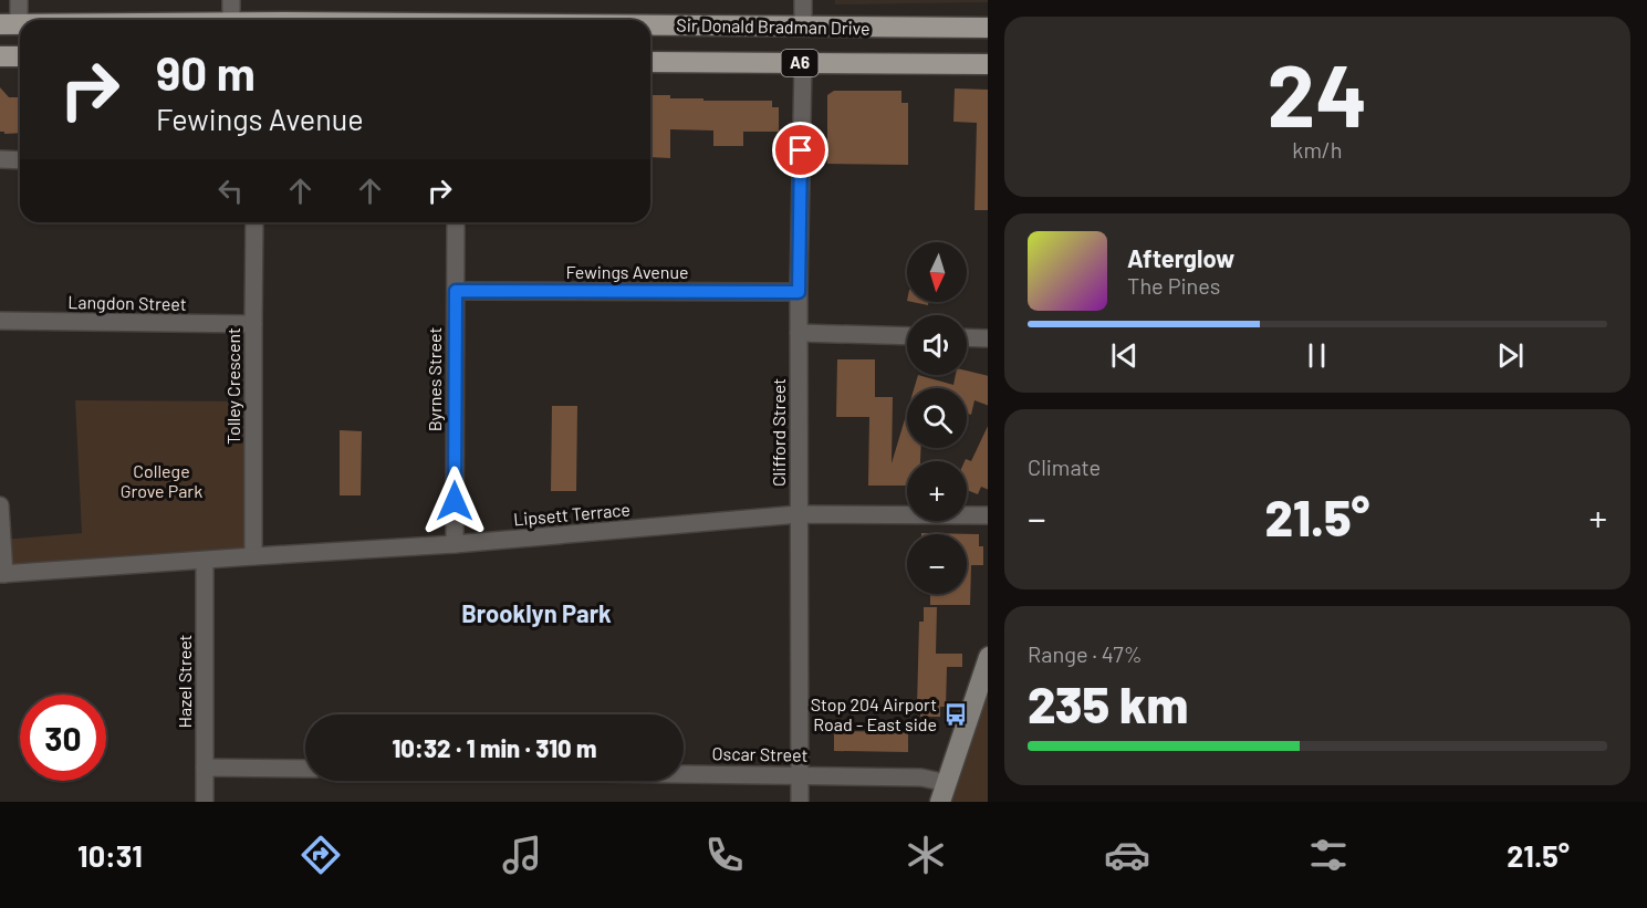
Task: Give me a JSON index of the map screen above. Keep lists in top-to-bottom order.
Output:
{
  "streets": {
    "main road": ["Sir Donald Bradman Drive", "A6"],
    "street": [
      "Fewings Avenue",
      "Langdon Street",
      "Byrnes Street",
      "Tolley Crescent",
      "Clifford Street",
      "Lipsett Terrace",
      "Hazel Street",
      "Oscar Street"
    ]
  },
  "crossings": [
    ["Sir Donald Bradman Drive", "Clifford Street"],
    ["Fewings Avenue", "Byrnes Street"],
    ["Fewings Avenue", "Clifford Street"],
    ["Langdon Street", "Tolley Crescent"],
    ["Byrnes Street", "Lipsett Terrace"],
    ["Tolley Crescent", "Lipsett Terrace"],
    ["Clifford Street", "Lipsett Terrace"],
    ["Clifford Street", "Oscar Street"],
    ["Lipsett Terrace", "Hazel Street"]
  ],
  "districts": ["Brooklyn Park"],
  "parks": ["College Grove Park"],
  "places": {
    "bus stop": ["Stop 204 Airport Road - East side"]
  },
  "north": "bottom",
  "page": {
    "tile": [
      ["24", "km/h"],
      "Climate",
      ["Range · 47%", "235 km"]
    ],
    "turn": ["90 m", "Fewings Avenue"],
    "song": ["Afterglow", "The Pines"],
    "map_buttons": ["+", "−"],
    "heat": ["−", "21.5°", "+"],
    "limit": "30",
    "trip": "10:32 · 1 min · 310 m",
    "tabs": ["10:31", "21.5°"]
  }
}
